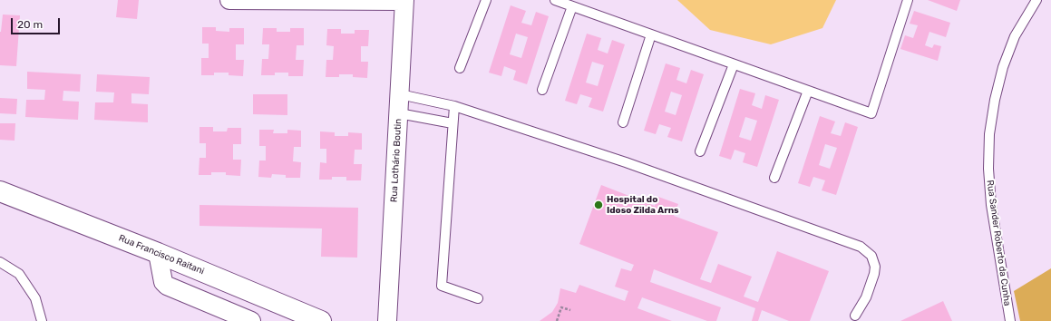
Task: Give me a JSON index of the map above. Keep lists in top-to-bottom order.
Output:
{
  "streets": {
    "main road": ["Rua Francisco Raitani"],
    "street": ["Rua Lothário Boutin"],
    "lane": ["Rua Sander Roberto da Cunha"]
  },
  "places": ["Hospital do Idoso Zilda Arns"],
  "scale_bar": "20 m"
}
